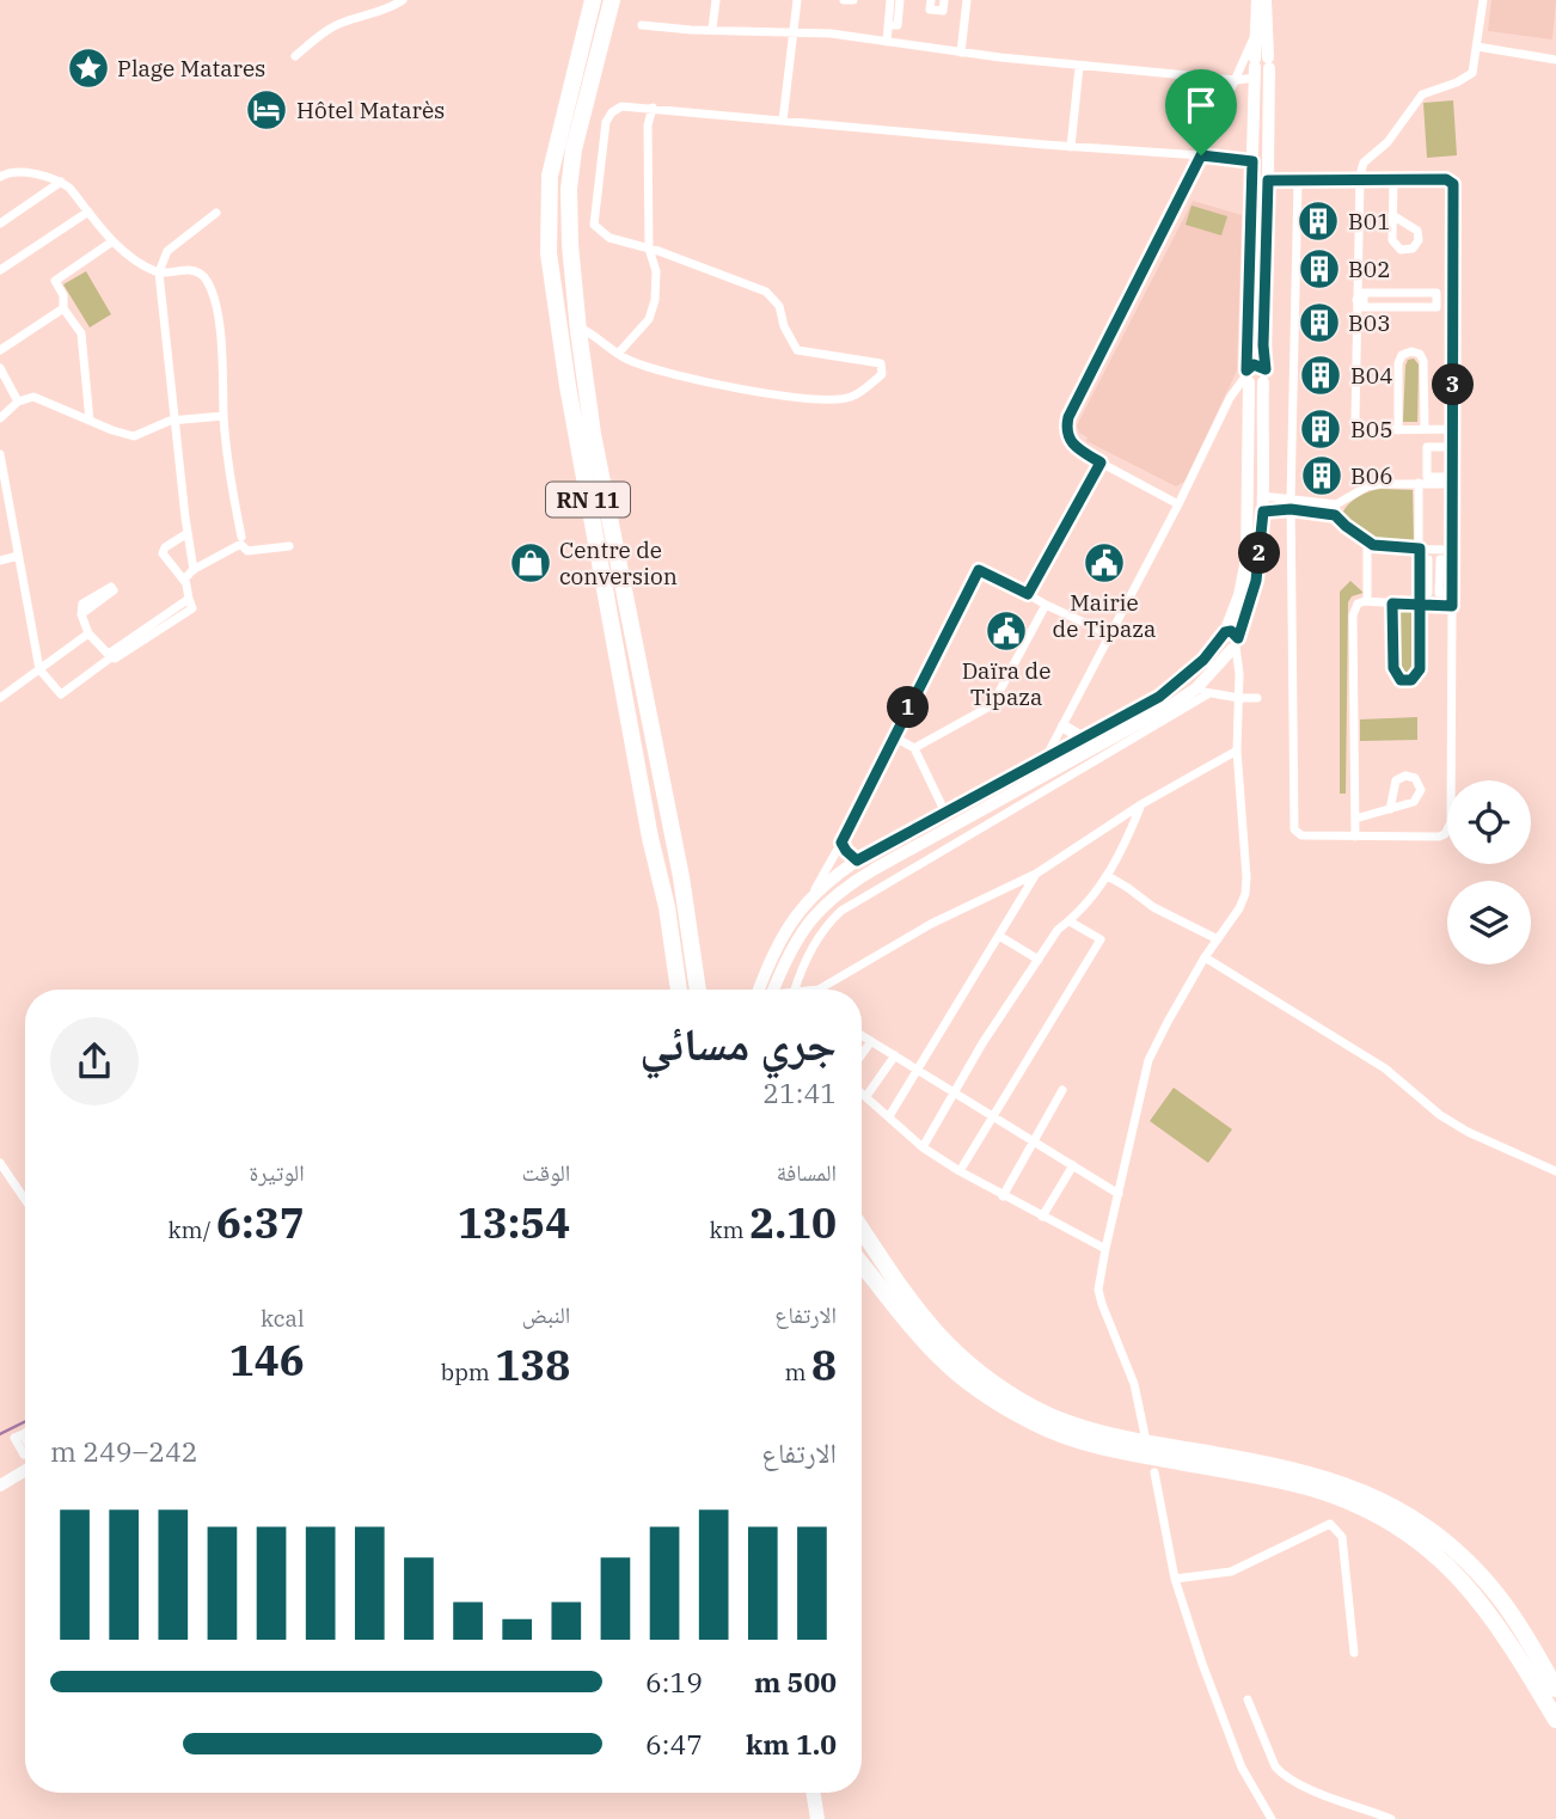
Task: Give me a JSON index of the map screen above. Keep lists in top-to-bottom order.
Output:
{
  "streets": {
    "highway": ["RN 11"]
  },
  "places": {
    "place": ["Plage Matares"],
    "hotel": ["Hôtel Matarès"],
    "building": [
      "B01",
      "B02",
      "B03",
      "B04",
      "B05",
      "B06"
    ],
    "shop": ["Centre de conversion"],
    "public building": ["Mairie de Tipaza", "Daïra de Tipaza"]
  },
  "page": {
    "pins": ["3", "2", "1"],
    "heading": ["جري مسائي", "21:41"],
    "stats": [
      ["المسافة", "2.10 km"],
      ["الوقت", "13:54"],
      ["الوتيرة", "6:37 /km"],
      ["الارتفاع", "8 m"],
      ["النبض", "138 bpm"],
      ["kcal", "146"]
    ],
    "chart": ["الارتفاع", "242–249 m"],
    "list": [
      {
        "name": "500 m",
        "note": "6:19"
      },
      {
        "name": "1.0 km",
        "note": "6:47"
      }
    ]
  }
}
